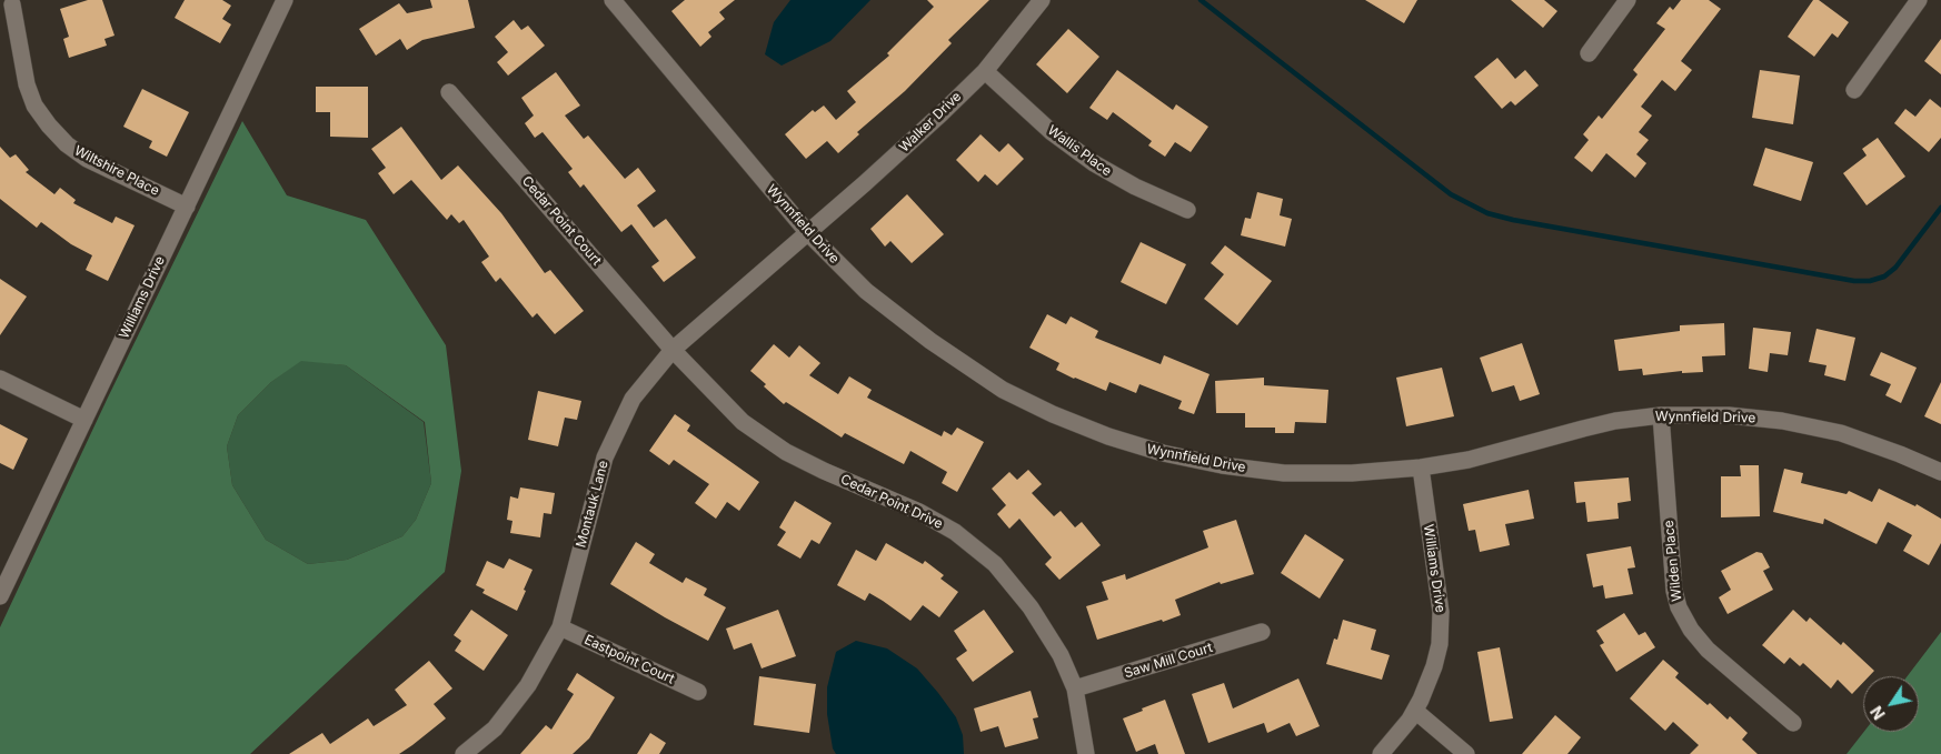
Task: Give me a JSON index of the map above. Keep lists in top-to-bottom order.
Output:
{
  "streets": {
    "street": [
      "Walker Drive",
      "Wallis Place",
      "Wiltshire Place",
      "Cedar Point Court",
      "Wynnfield Drive",
      "Williams Drive",
      "Cedar Point Drive",
      "Montauk Lane",
      "Wilden Place",
      "Eastpoint Court",
      "Saw Mill Court"
    ]
  },
  "crossings": [
    ["Walker Drive", "Wallis Place"],
    ["Walker Drive", "Wynnfield Drive"],
    ["Walker Drive", "Montauk Lane"],
    ["Wiltshire Place", "Williams Drive"],
    ["Cedar Point Court", "Cedar Point Drive"],
    ["Cedar Point Court", "Montauk Lane"],
    ["Wynnfield Drive", "Williams Drive"],
    ["Wynnfield Drive", "Montauk Lane"],
    ["Wynnfield Drive", "Wilden Place"],
    ["Cedar Point Drive", "Montauk Lane"],
    ["Cedar Point Drive", "Saw Mill Court"],
    ["Montauk Lane", "Eastpoint Court"]
  ],
  "north": "bottom left"
}
